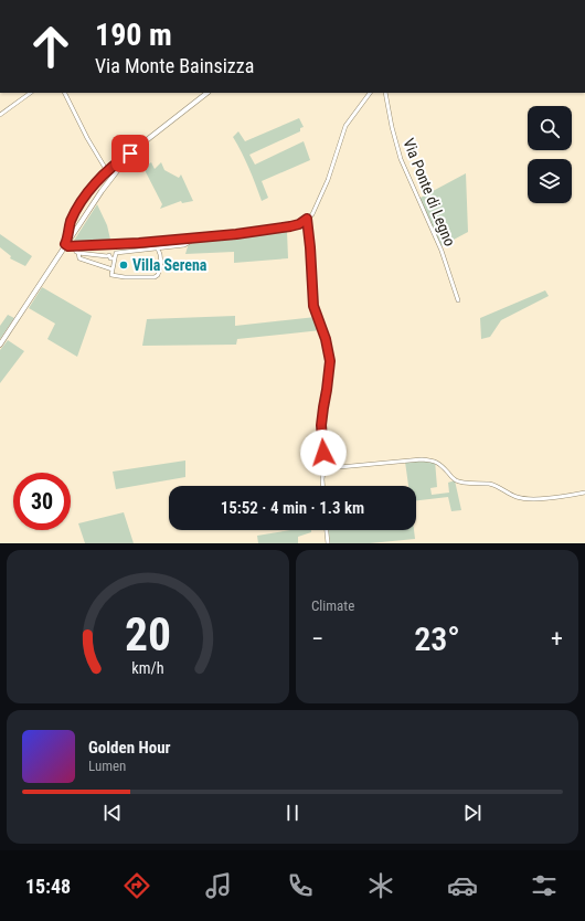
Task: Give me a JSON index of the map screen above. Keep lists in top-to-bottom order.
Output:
{
  "streets": {
    "street": ["Via Ponte di Legno"]
  },
  "places": ["Villa Serena"],
  "page": {
    "turn": ["190 m", "Via Monte Bainsizza"],
    "limit": "30",
    "trip": "15:52 · 4 min · 1.3 km",
    "tile": "Climate",
    "heat": ["−", "23°", "+"],
    "song": ["Golden Hour", "Lumen"],
    "tabs": "15:48",
    "gauge": ["20", "km/h"]
  }
}
